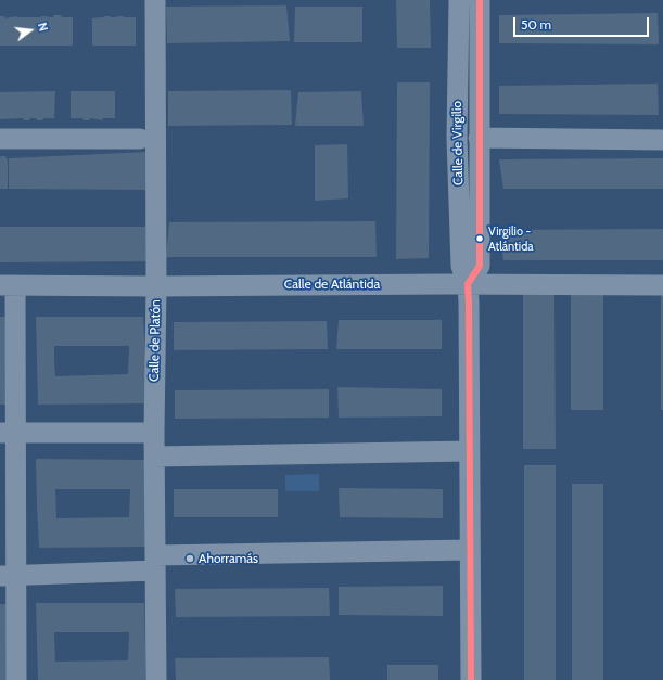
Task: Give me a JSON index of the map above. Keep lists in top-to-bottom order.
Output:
{
  "streets": {
    "street": ["Calle de Virgilio", "Calle de Atlántida", "Calle de Platón"]
  },
  "crossings": [
    ["Calle de Virgilio", "Calle de Atlántida"],
    ["Calle de Atlántida", "Calle de Platón"]
  ],
  "places": ["Virgilio - Atlántida", "Ahorramás"],
  "scale_bar": "50 m",
  "north": "right"
}
